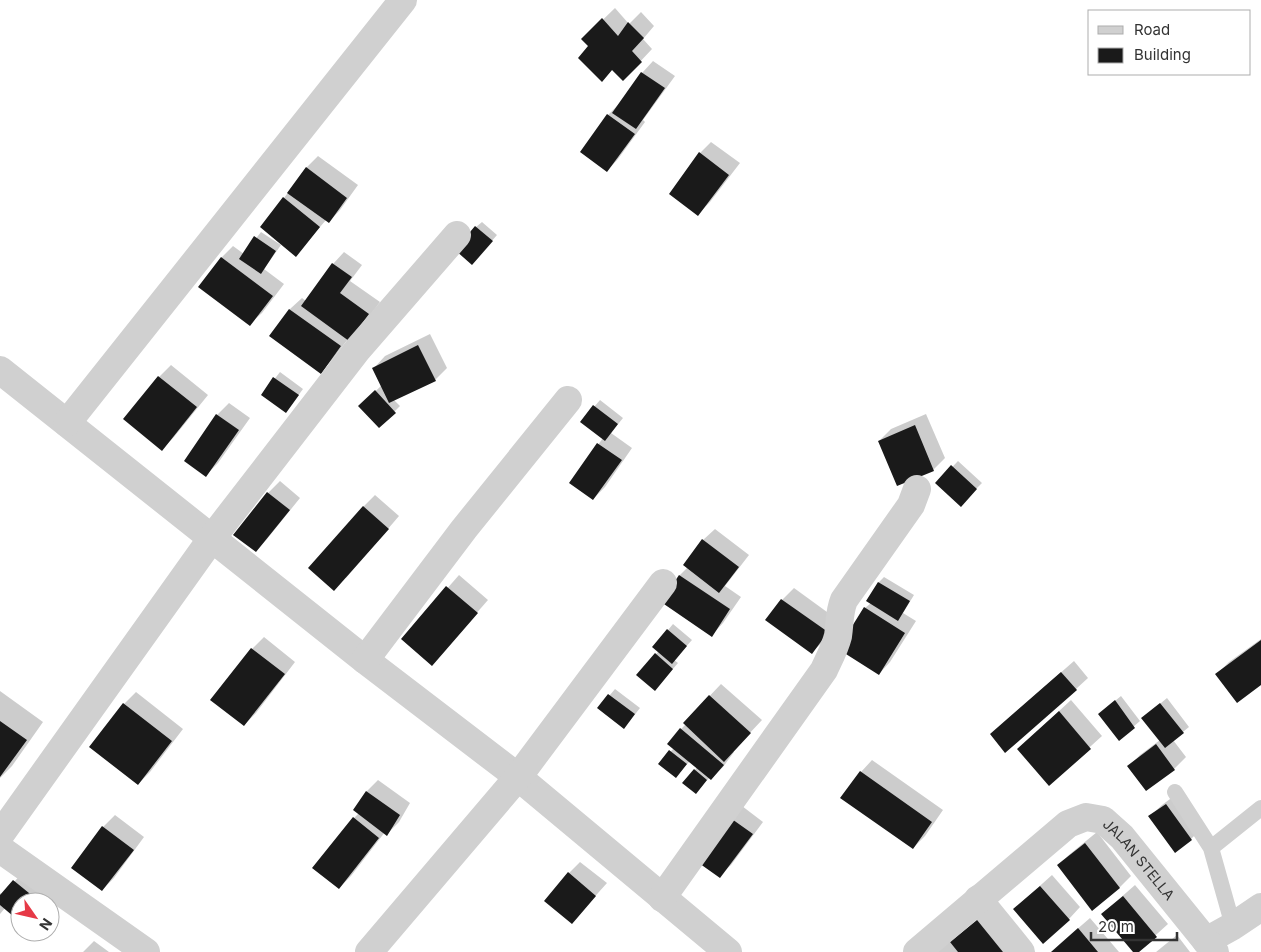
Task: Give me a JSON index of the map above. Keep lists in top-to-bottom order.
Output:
{
  "streets": {
    "street": ["JALAN STELLA"]
  },
  "legend": ["Road", "Building"],
  "scale_bar": "20 m",
  "north": "bottom right"
}
